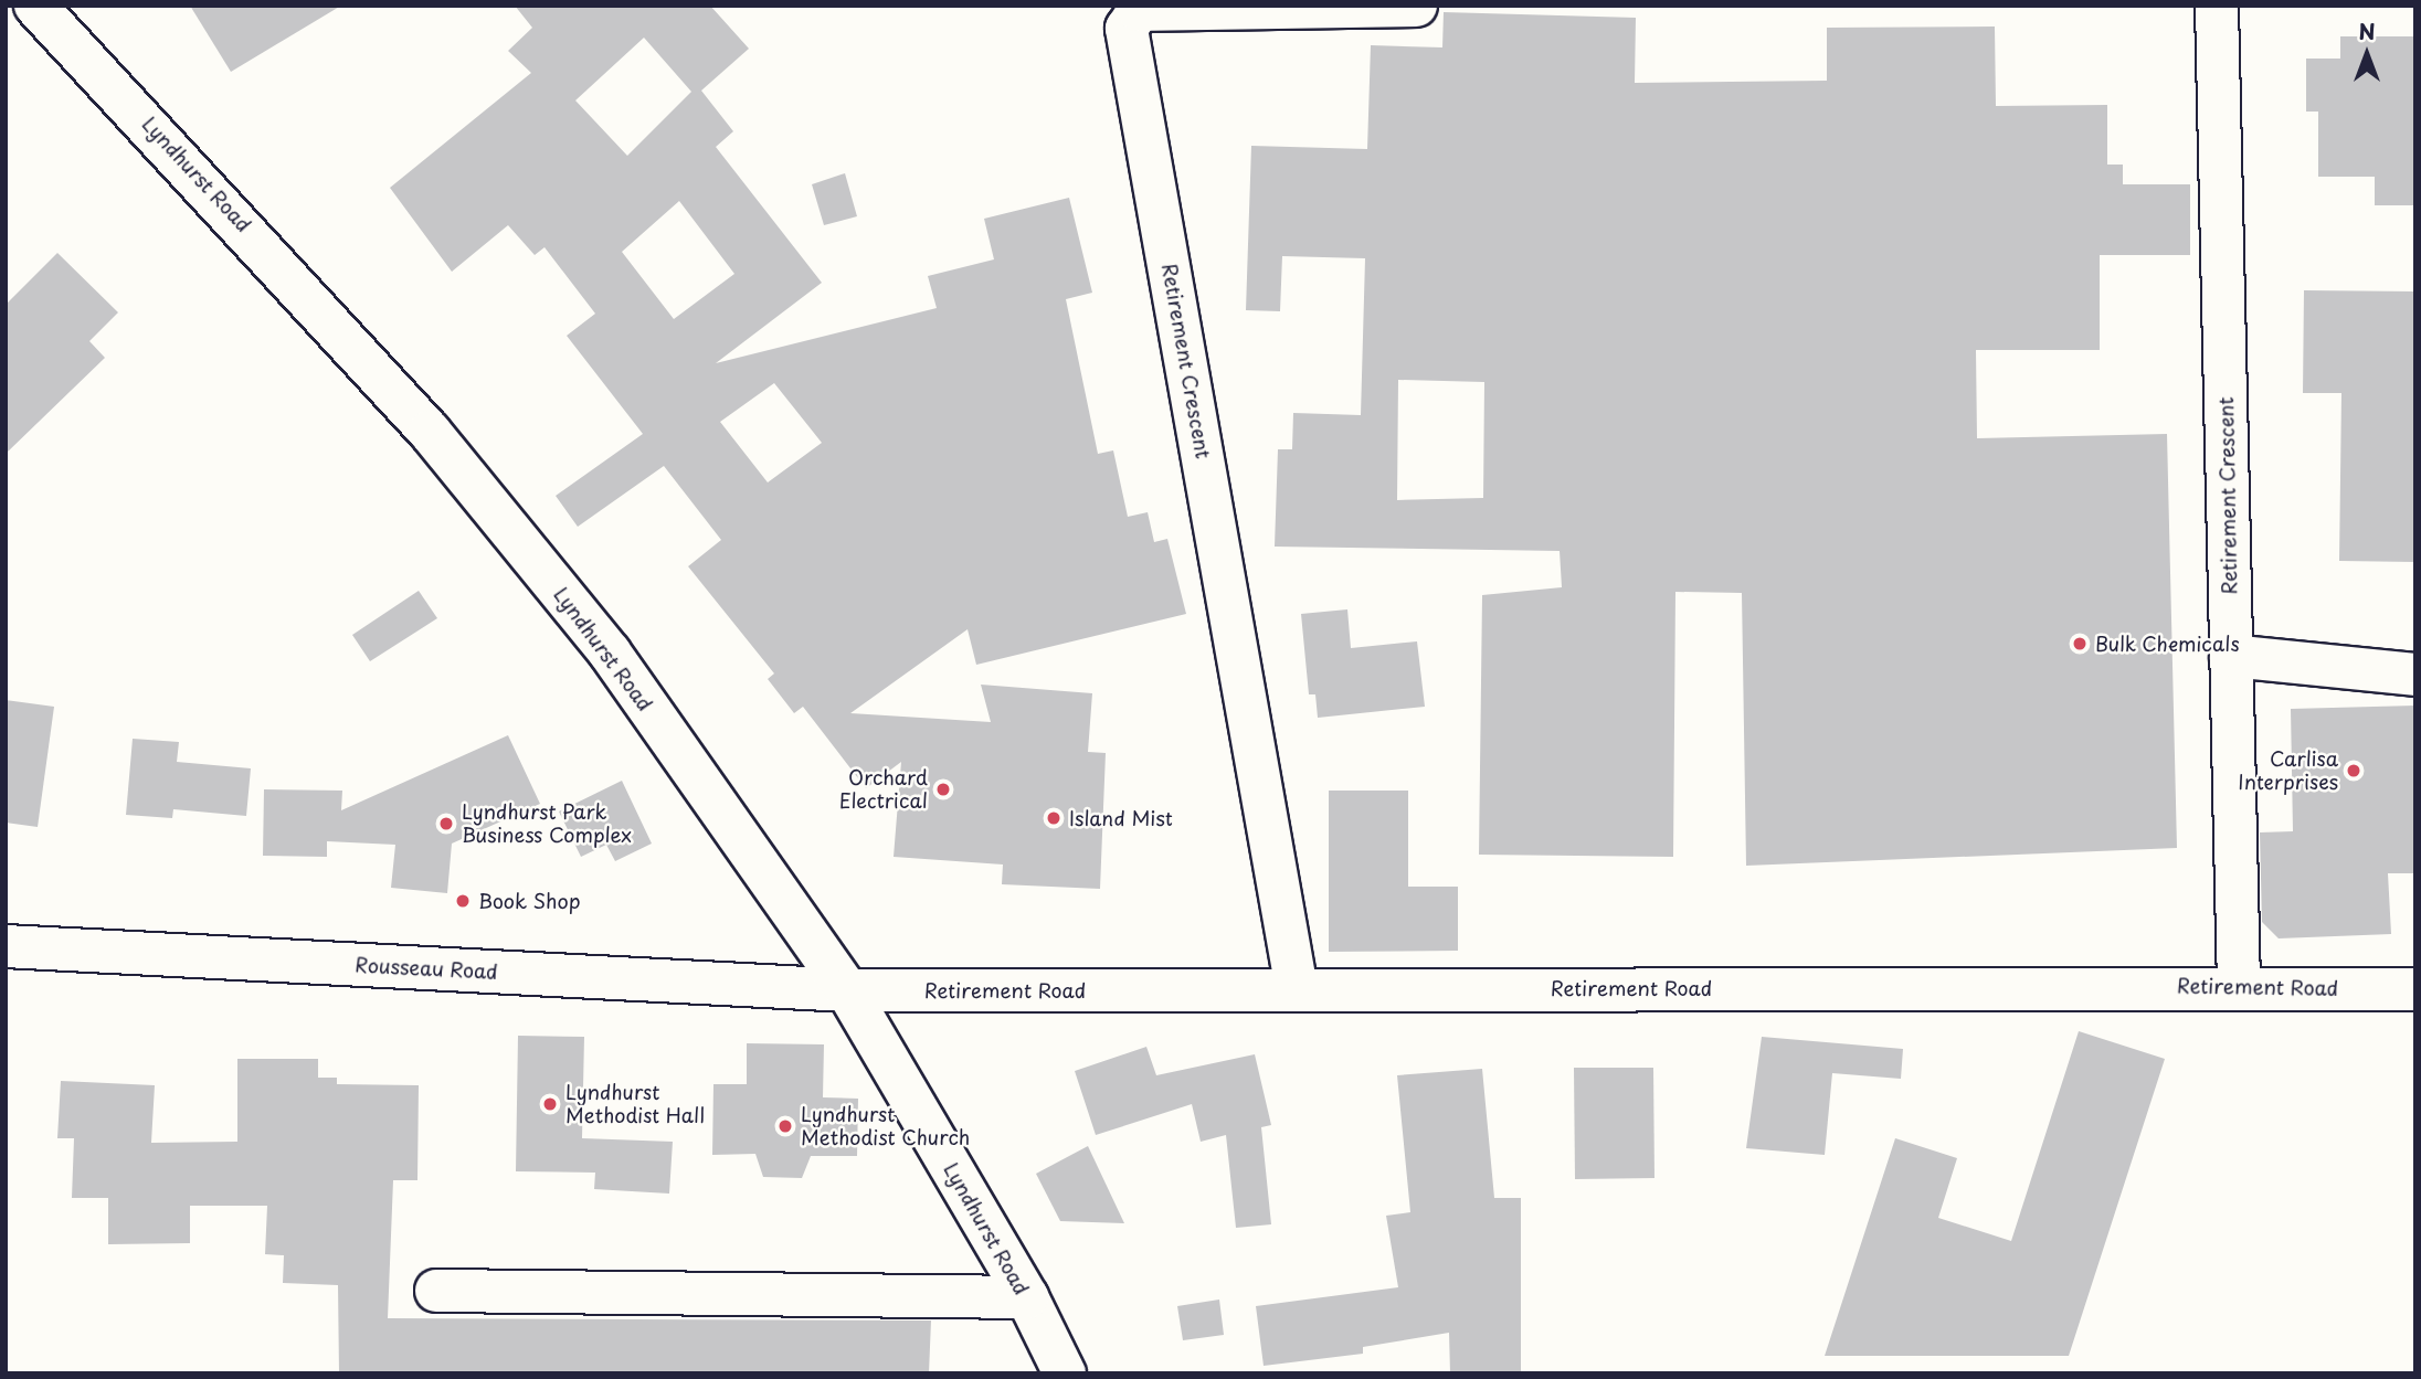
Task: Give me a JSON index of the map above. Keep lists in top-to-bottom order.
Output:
{
  "streets": {
    "street": [
      "Lyndhurst Road",
      "Retirement Crescent",
      "Rousseau Road",
      "Retirement Road"
    ]
  },
  "crossings": [
    ["Lyndhurst Road", "Rousseau Road"],
    ["Lyndhurst Road", "Retirement Road"],
    ["Retirement Crescent", "Retirement Road"],
    ["Rousseau Road", "Retirement Road"]
  ],
  "places": [
    "Bulk Chemicals",
    "Carlisa Interprises",
    "Orchard Electrical",
    "Island Mist",
    "Lyndhurst Park Business Complex",
    "Book Shop",
    "Lyndhurst Methodist Hall",
    "Lyndhurst Methodist Church"
  ],
  "north": "top"
}
